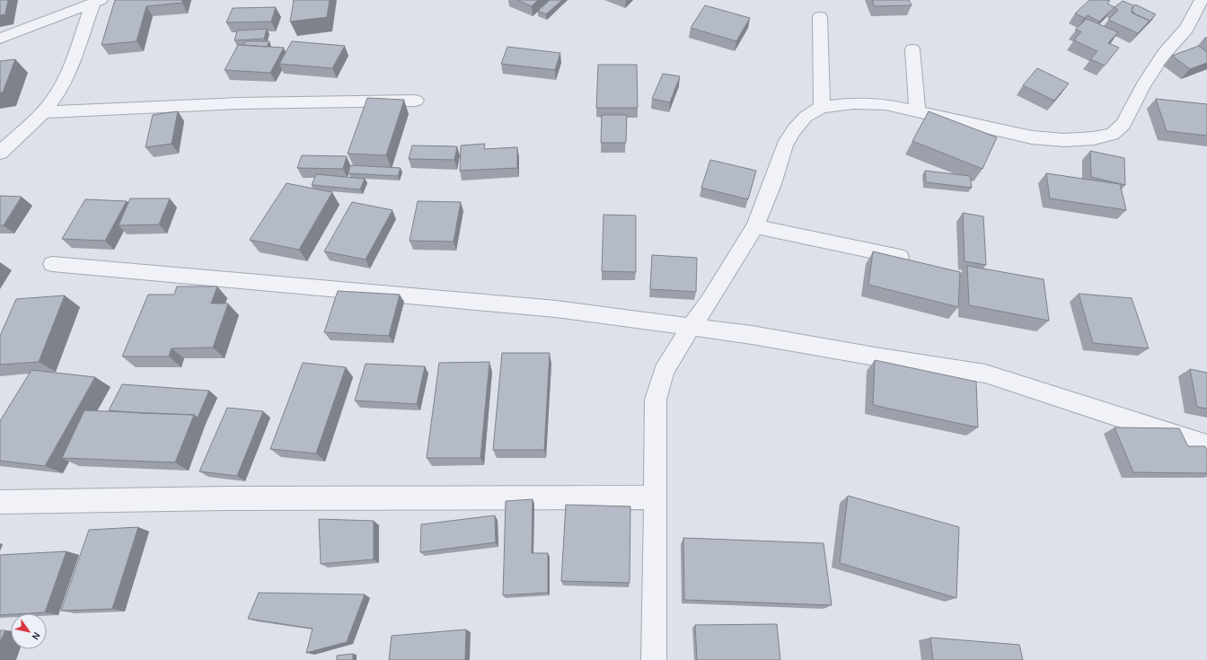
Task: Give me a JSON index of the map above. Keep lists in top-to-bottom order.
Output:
{
  "north": "bottom right"
}
